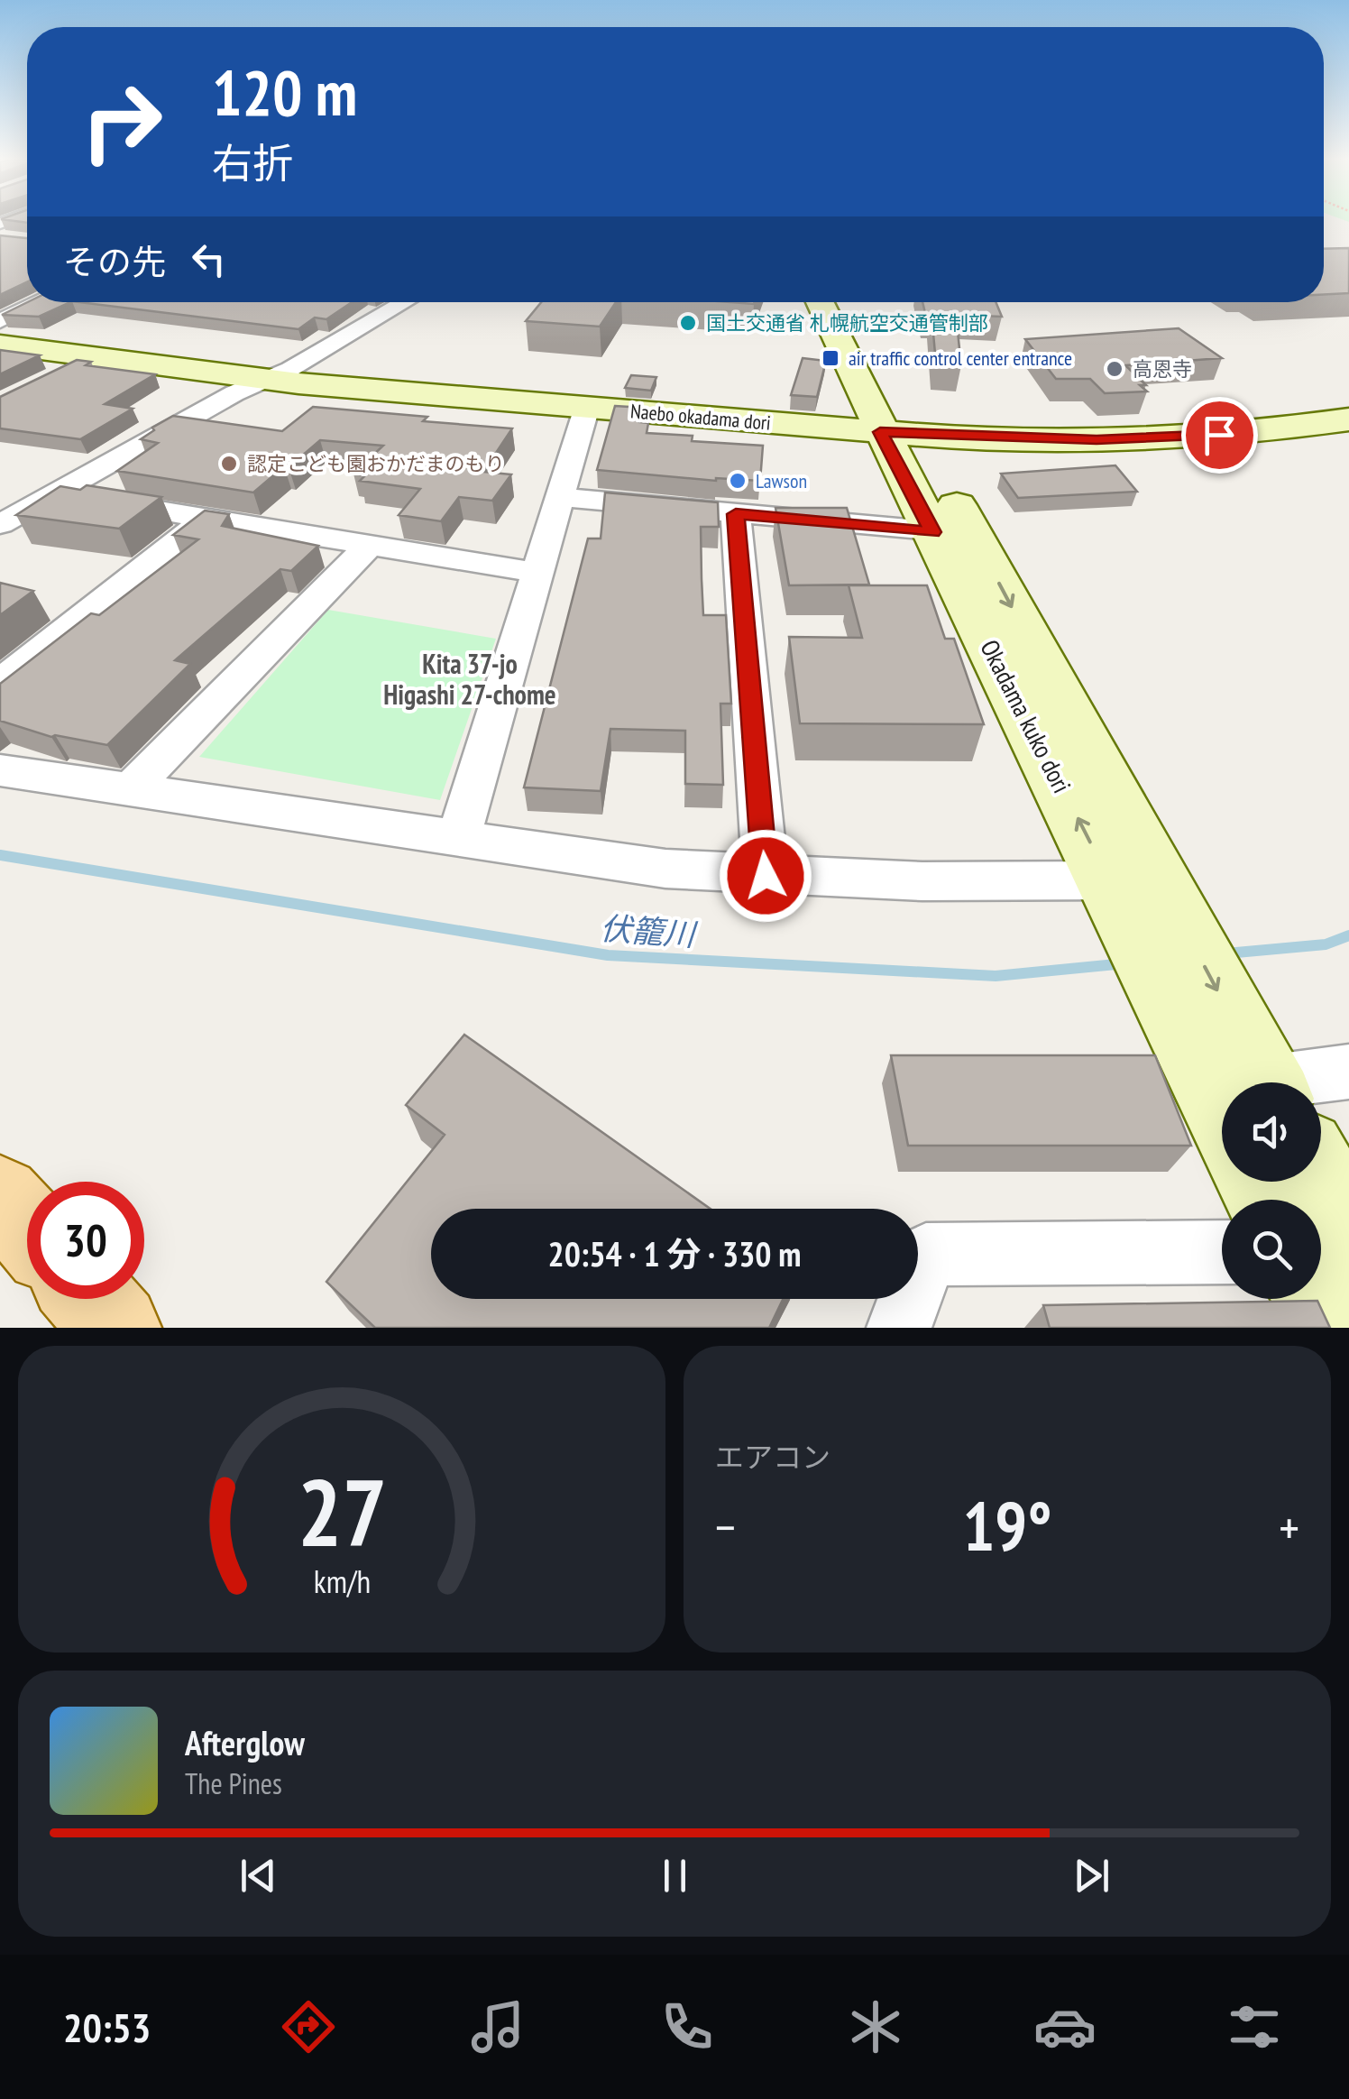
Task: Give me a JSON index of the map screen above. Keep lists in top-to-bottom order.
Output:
{
  "streets": {
    "main road": ["Naebo okadama dori", "Okadama kuko dori"]
  },
  "crossings": [
    ["Naebo okadama dori", "Okadama kuko dori"]
  ],
  "districts": ["Kita 37-jo Higashi 27-chome"],
  "water": ["伏籠川"],
  "places": {
    "other": [
      "国土交通省 札幌航空交通管制部",
      "高恩寺",
      "認定こども園おかだまのもり",
      "Lawson"
    ],
    "transit": ["air traffic control center entrance"]
  },
  "page": {
    "turn": ["120 m", "右折"],
    "then": "その先",
    "limit": "30",
    "trip": "20:54 · 1 分 · 330 m",
    "tile": "エアコン",
    "heat": ["−", "19°", "+"],
    "song": ["Afterglow", "The Pines"],
    "tabs": "20:53",
    "gauge": ["27", "km/h"]
  }
}
